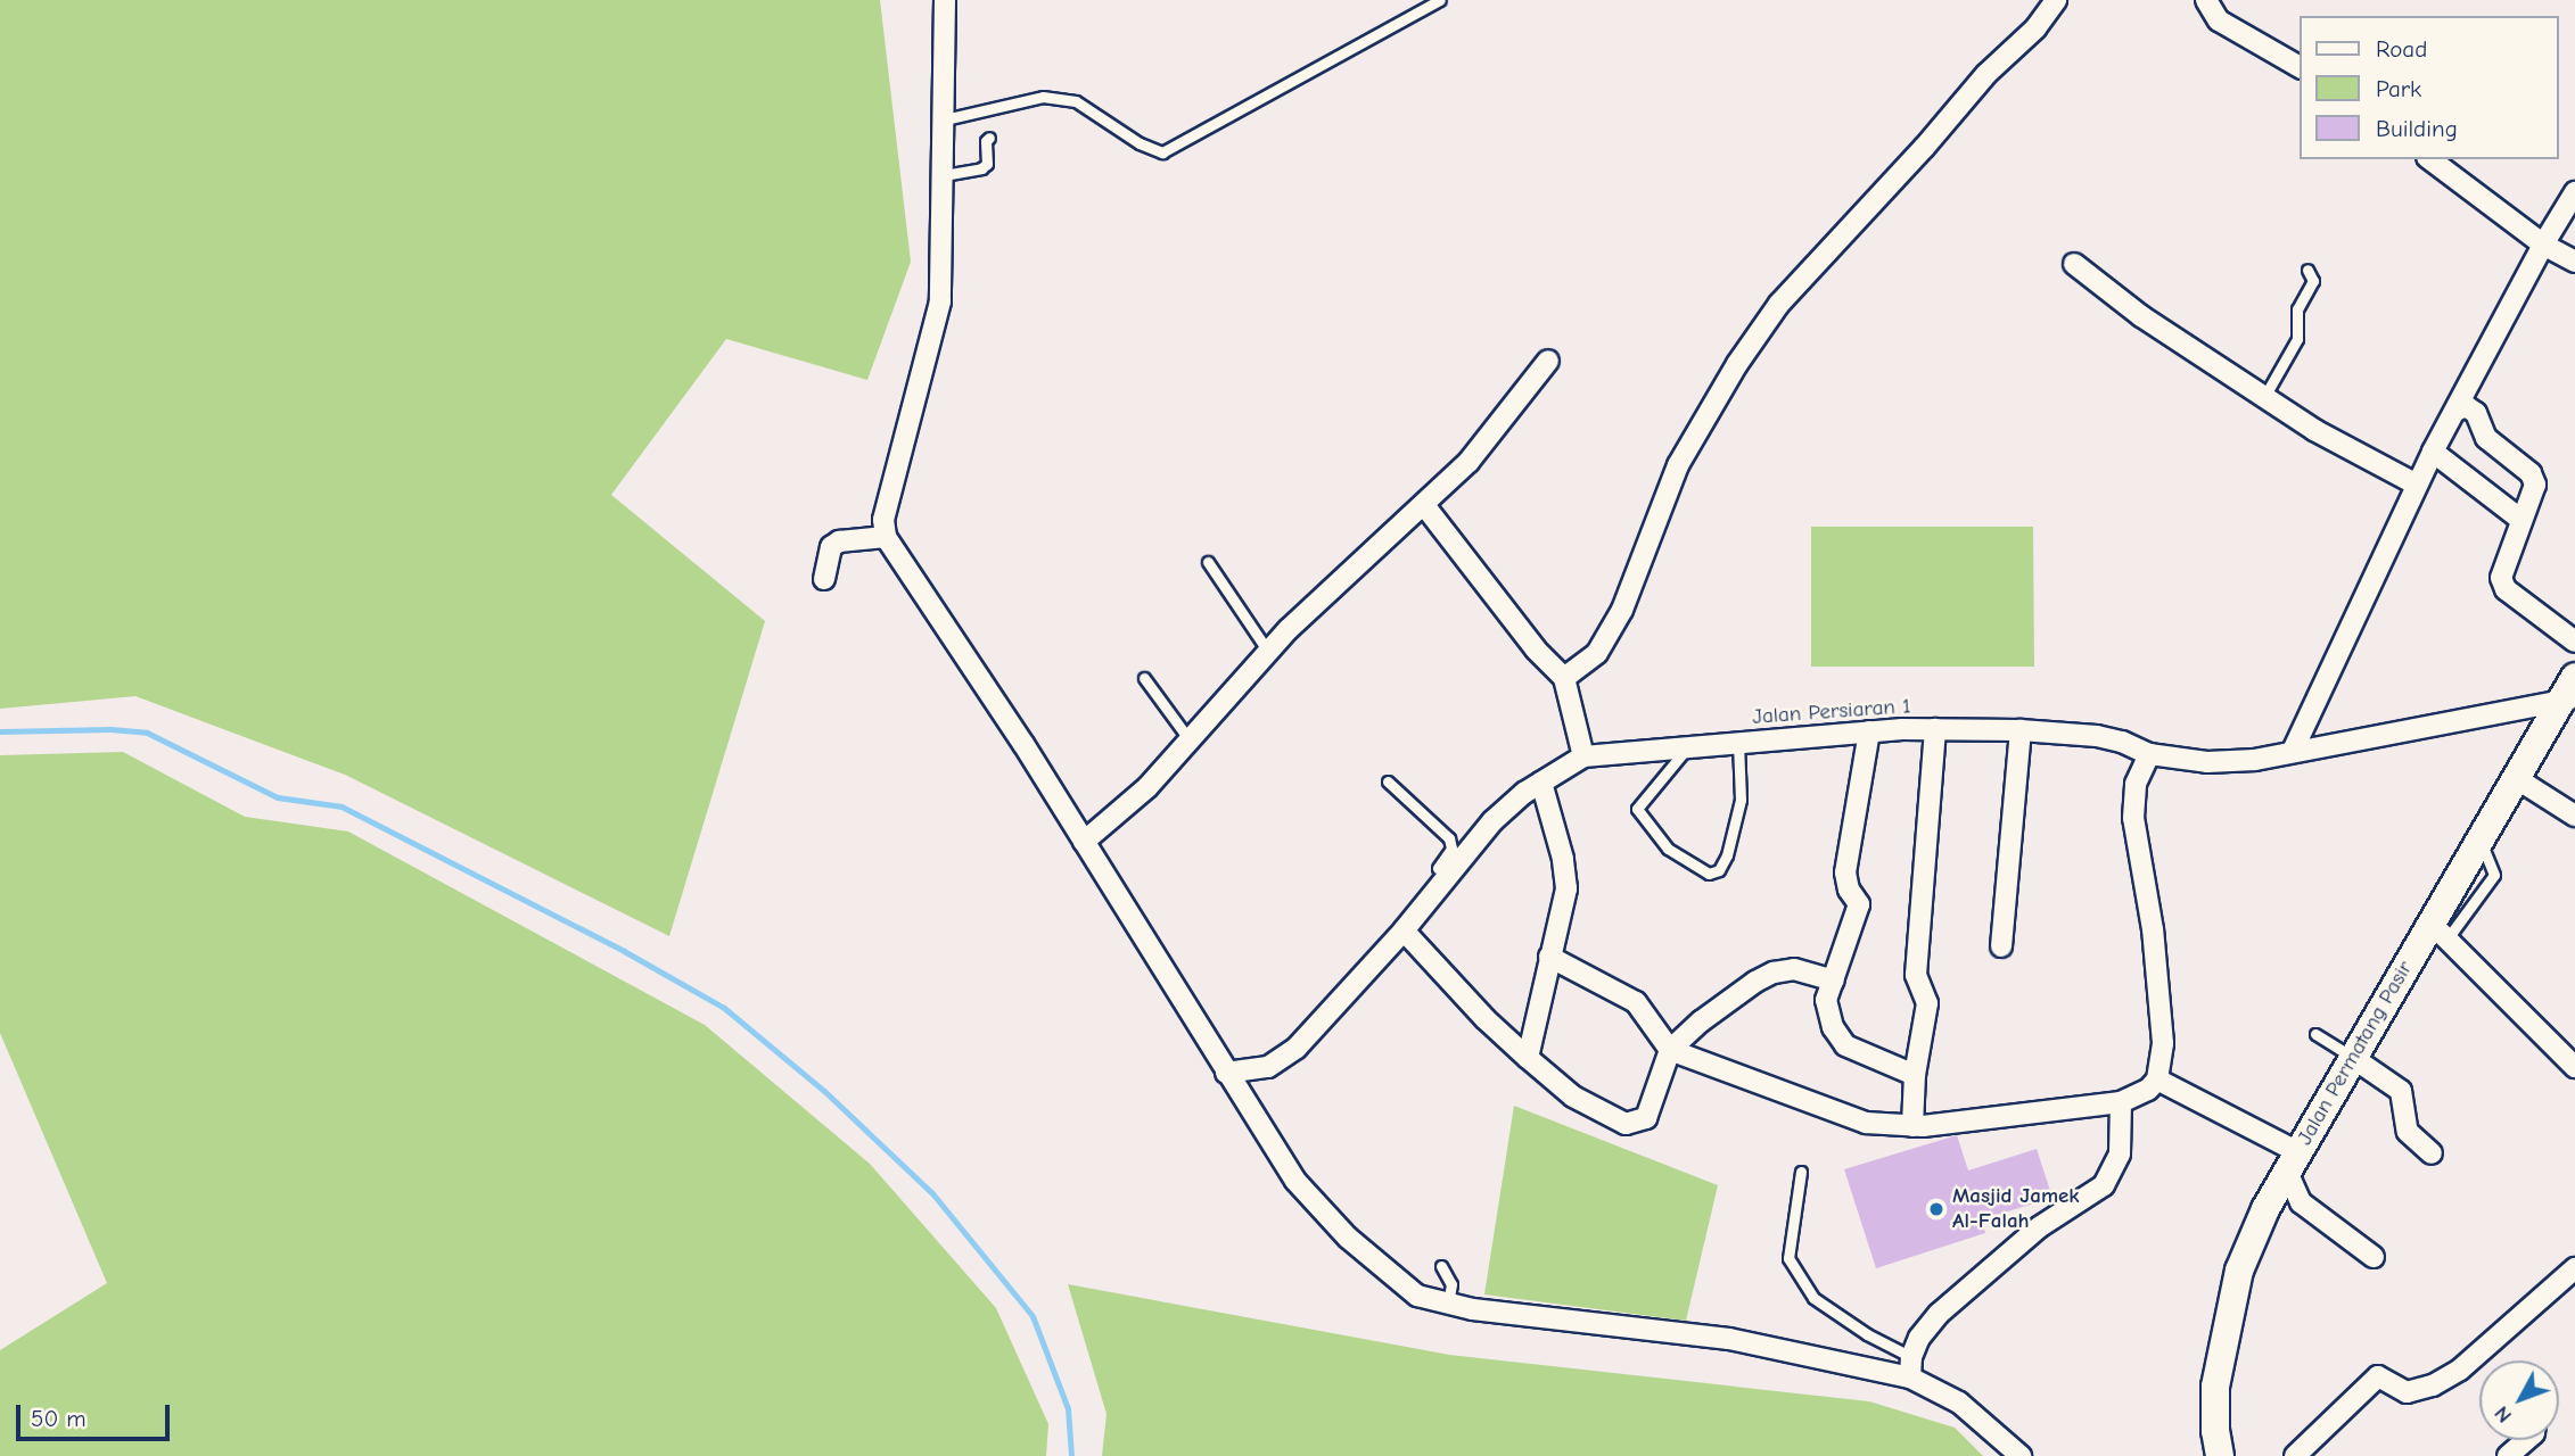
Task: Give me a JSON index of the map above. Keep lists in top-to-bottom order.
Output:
{
  "streets": {
    "main road": ["Jalan Permatang Pasir"],
    "street": ["Jalan Persiaran 1"]
  },
  "crossings": [
    ["Jalan Persiaran 1", "Jalan Permatang Pasir"]
  ],
  "places": ["Masjid Jamek Al-Falah"],
  "legend": ["Road", "Park", "Building"],
  "scale_bar": "50 m",
  "north": "bottom left"
}
